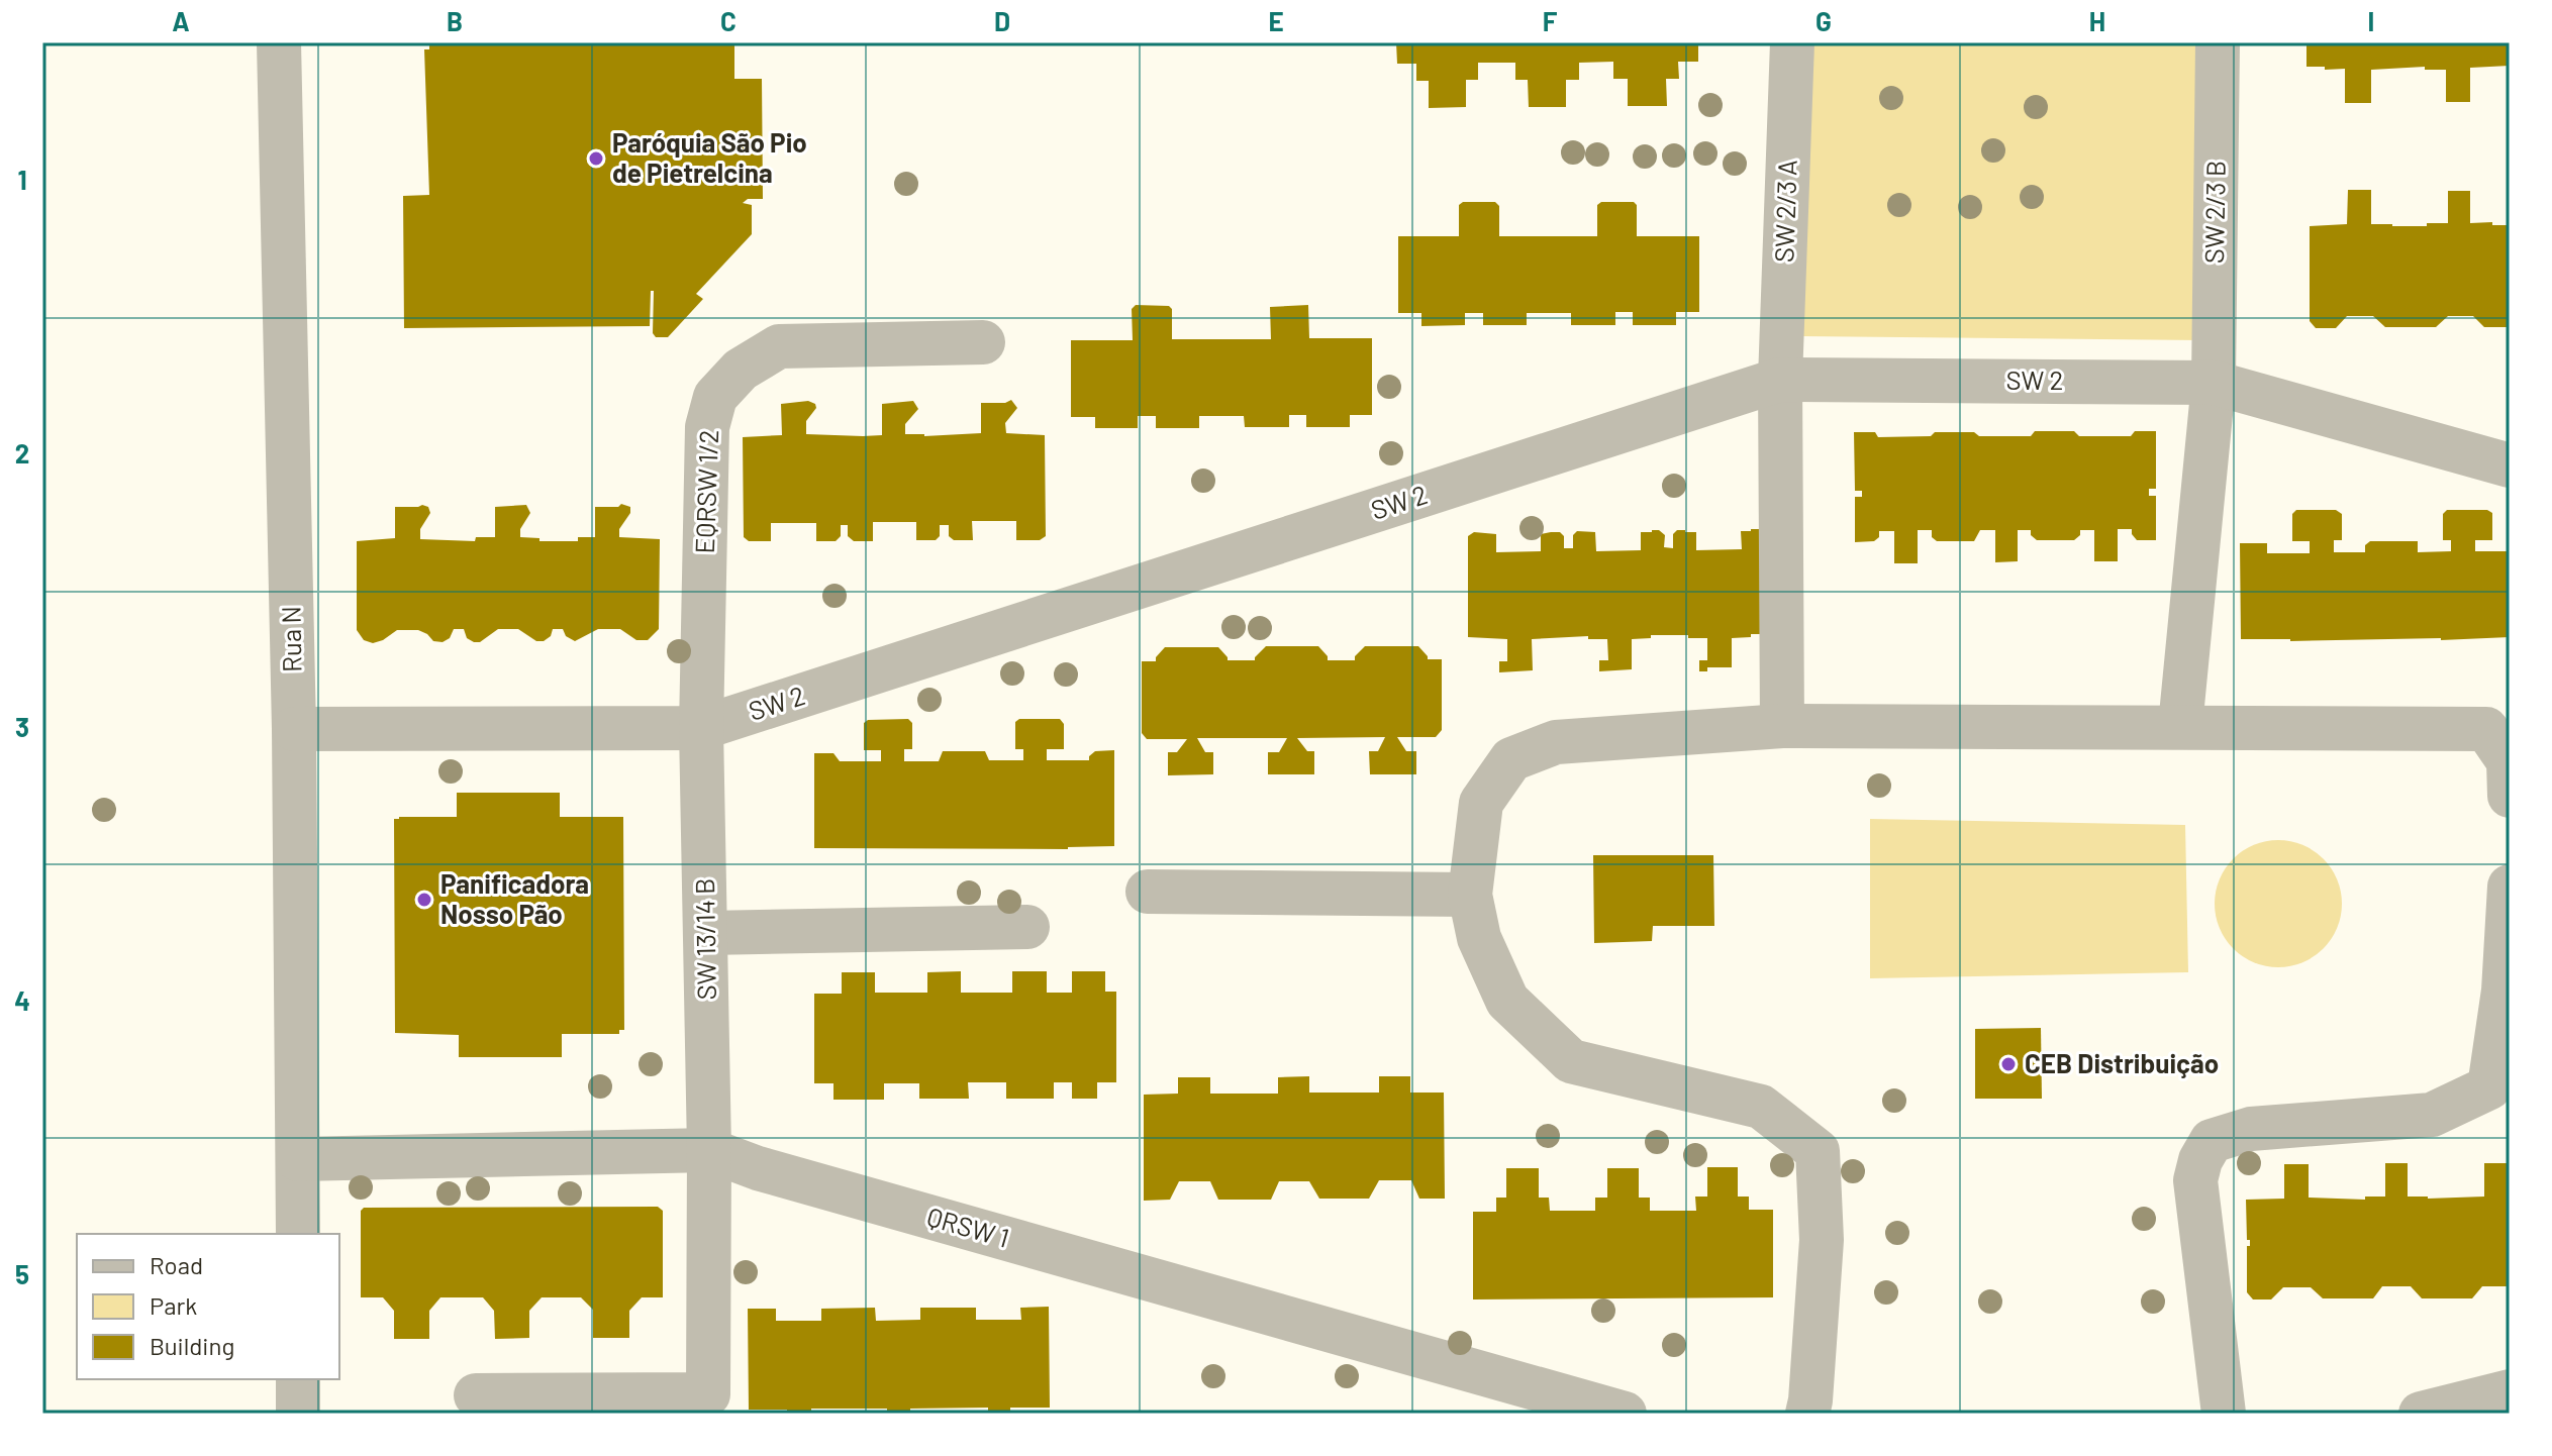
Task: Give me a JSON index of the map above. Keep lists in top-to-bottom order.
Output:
{
  "streets": {
    "street": [
      "SW 2/3 A",
      "SW 2/3 B",
      "SW 2",
      "EQRSW 1/2",
      "Rua N",
      "SW 13/14 B",
      "QRSW 1"
    ]
  },
  "crossings": [
    ["SW 2/3 A", "SW 2"],
    ["SW 2/3 B", "SW 2"],
    ["SW 2", "EQRSW 1/2"],
    ["SW 2", "Rua N"],
    ["SW 2", "SW 13/14 B"],
    ["EQRSW 1/2", "SW 13/14 B"],
    ["Rua N", "QRSW 1"],
    ["SW 13/14 B", "QRSW 1"]
  ],
  "places": ["Paróquia São Pio de Pietrelcina", "Panificadora Nosso Pão", "CEB Distribuição"],
  "legend": ["Road", "Park", "Building"],
  "grid": {
    "columns": [
      "A",
      "B",
      "C",
      "D",
      "E",
      "F",
      "G",
      "H",
      "I"
    ],
    "rows": [
      "1",
      "2",
      "3",
      "4",
      "5"
    ]
  }
}
